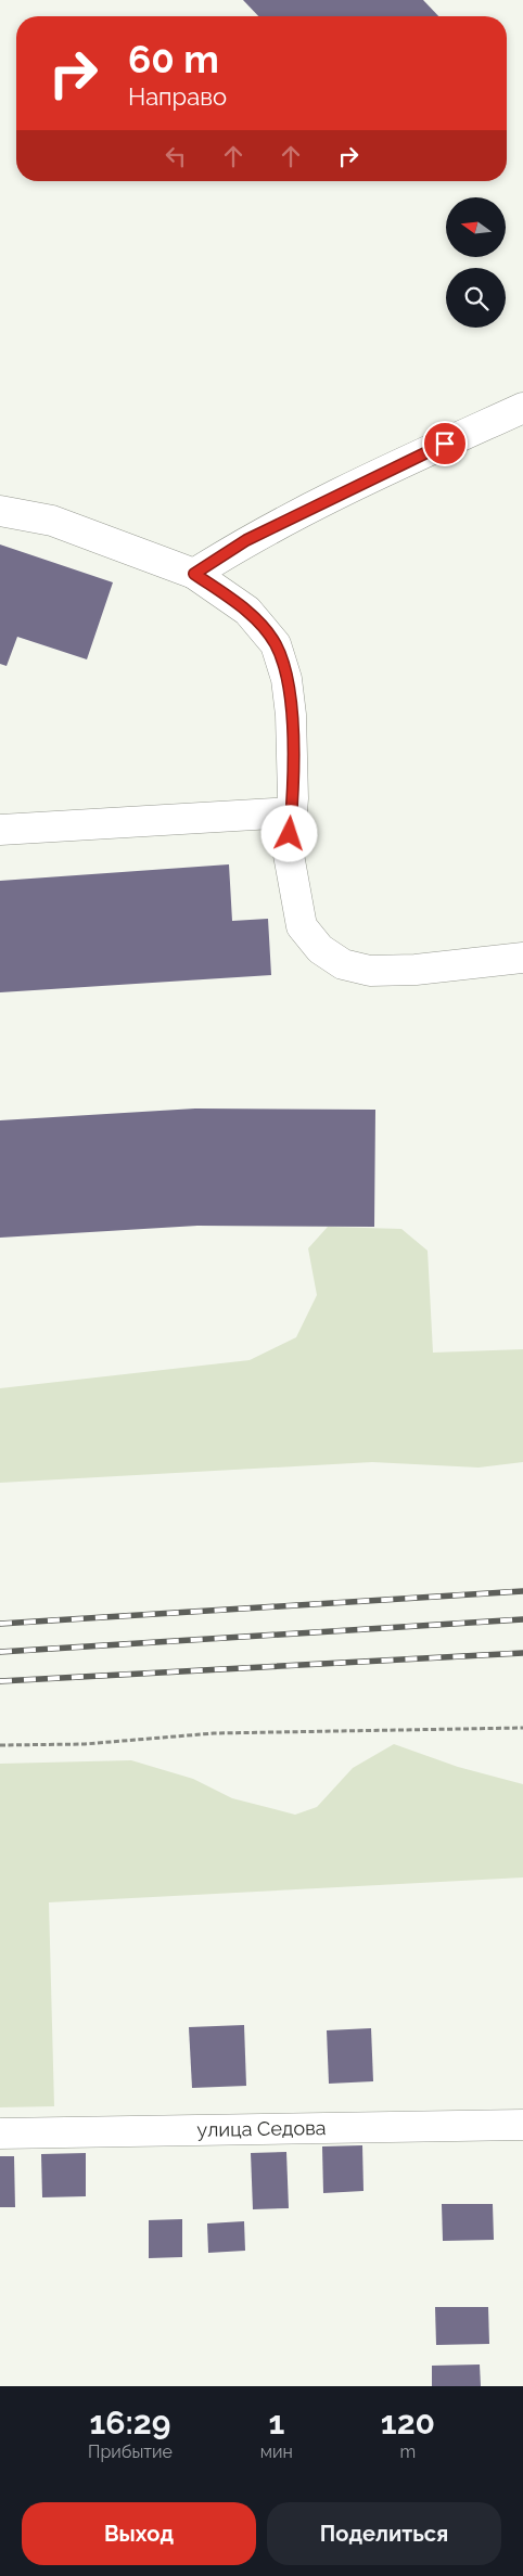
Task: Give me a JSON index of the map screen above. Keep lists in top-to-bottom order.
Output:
{
  "streets": {
    "street": ["улица Седова"]
  },
  "north": "left",
  "page": {
    "turn": ["60 m", "Направо"],
    "eta": [
      "16:29",
      "Прибытие",
      "1",
      "мин",
      "120",
      "m"
    ],
    "buttons": ["Выход", "Поделиться"]
  }
}
